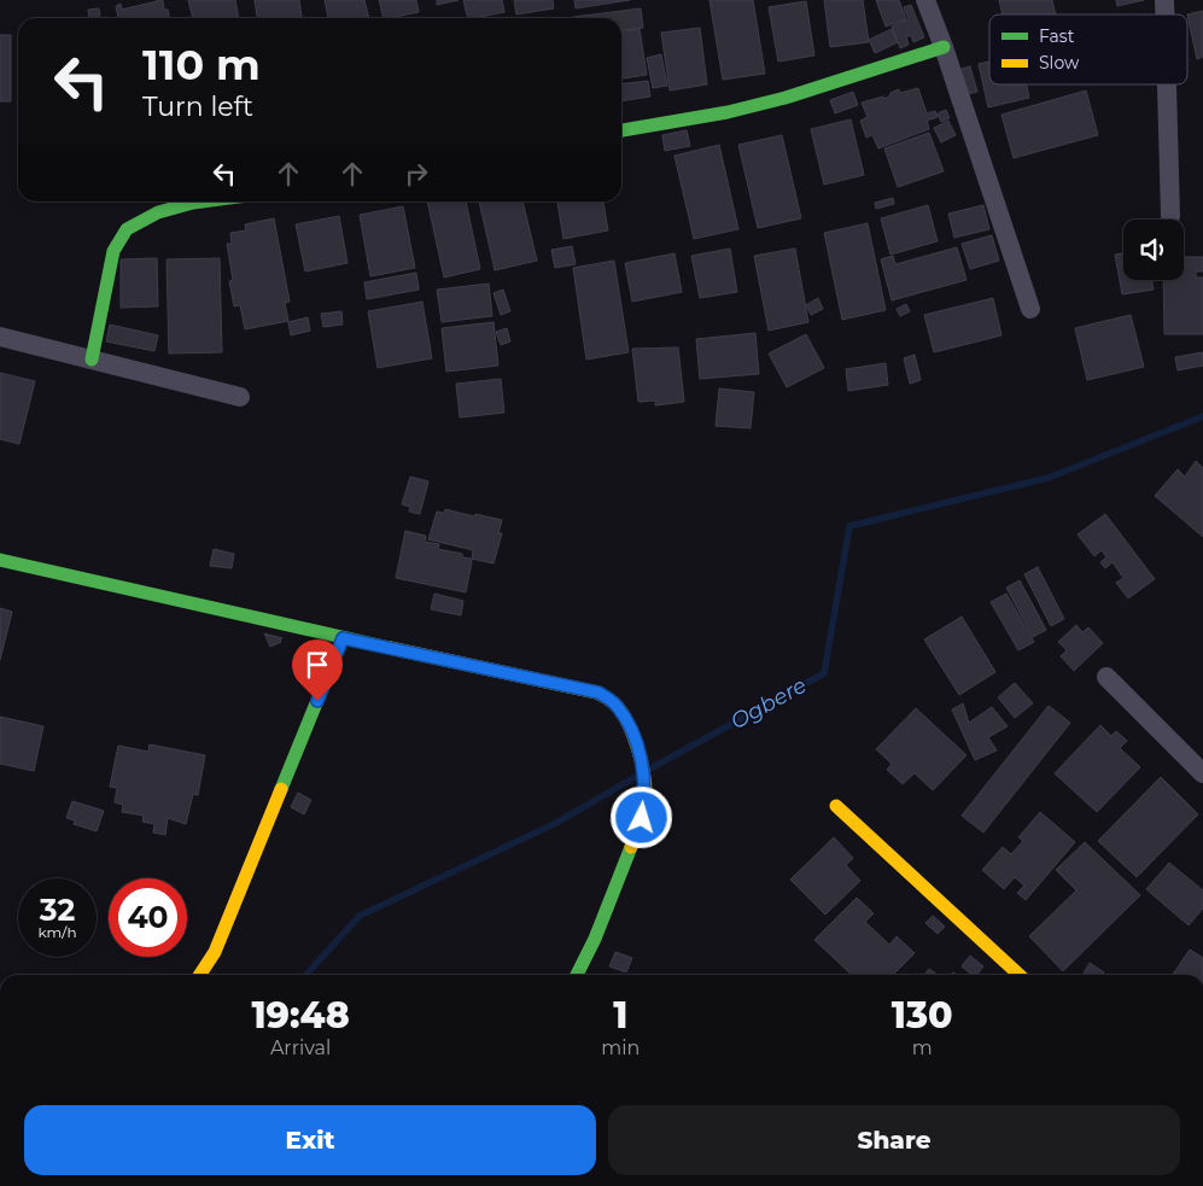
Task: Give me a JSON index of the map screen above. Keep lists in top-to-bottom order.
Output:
{
  "water": ["Ogbere"],
  "legend": ["Fast", "Slow"],
  "page": {
    "turn": ["110 m", "Turn left"],
    "speed": "32 km/h",
    "limit": "40",
    "eta": [
      "19:48",
      "Arrival",
      "1",
      "min",
      "130",
      "m"
    ],
    "buttons": ["Exit", "Share"]
  }
}
